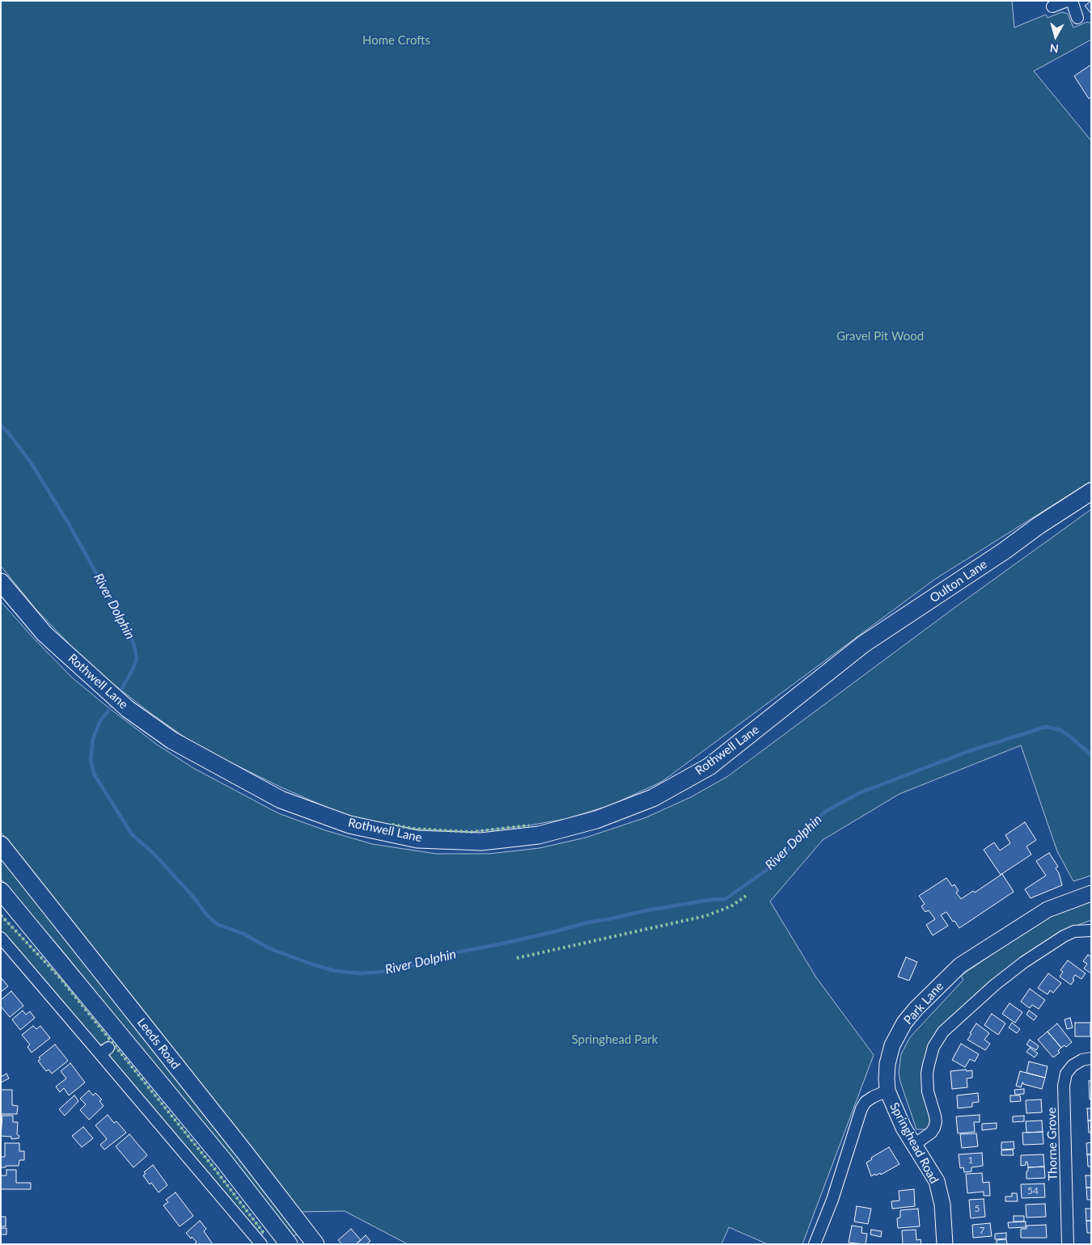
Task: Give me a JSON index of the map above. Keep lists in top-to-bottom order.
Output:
{
  "streets": {
    "main road": ["Oulton Lane", "Rothwell Lane", "Leeds Road"],
    "street": ["Park Lane", "Springhead Road", "Thorne Grove"]
  },
  "crossings": [
    ["Oulton Lane", "Rothwell Lane"],
    ["Park Lane", "Springhead Road"]
  ],
  "water": ["River Dolphin"],
  "parks": ["Home Crofts", "Gravel Pit Wood", "Springhead Park"],
  "house_numbers": [
    "1",
    "54",
    "5",
    "7"
  ],
  "north": "bottom"
}
